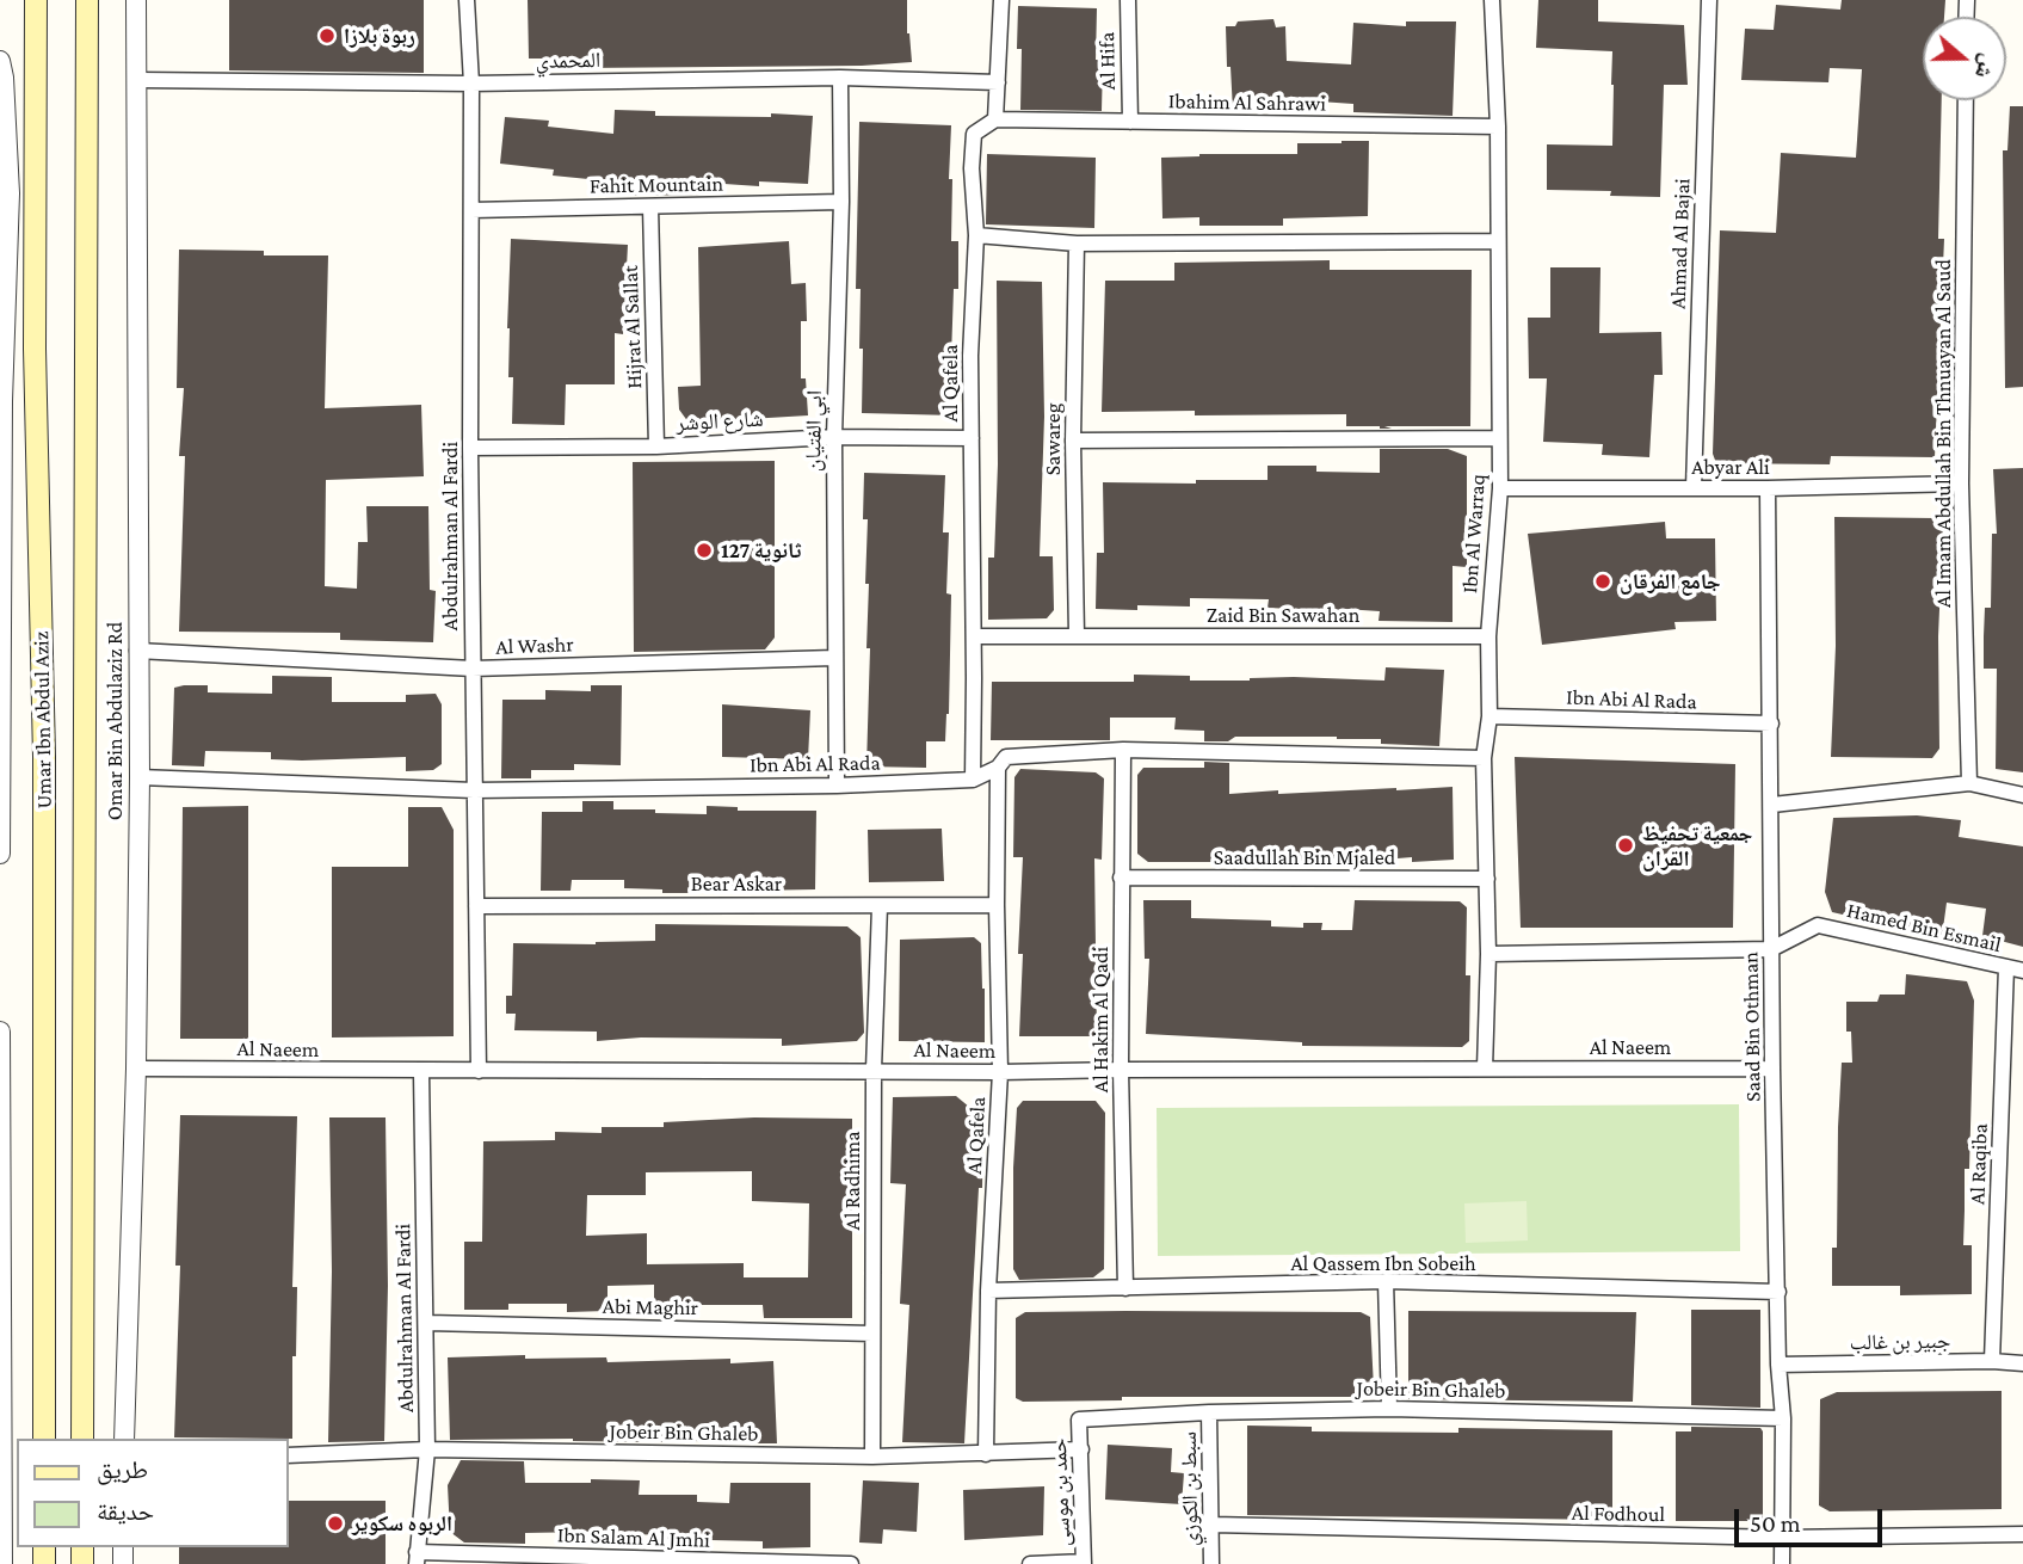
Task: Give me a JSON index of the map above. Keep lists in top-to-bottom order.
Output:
{
  "streets": {
    "main road": ["Umar Ibn Abdul Aziz"],
    "street": [
      "المحمدي",
      "Al Hifa",
      "Ibahim Al Sahrawi",
      "Fahit Mountain",
      "Ahmad Al Bajai",
      "Hijrat Al Sallat",
      "Al Qafela",
      "شارع الوشر",
      "ابي الفتيان",
      "Al Imam Abdullah Bin Thnuayan Al Saud",
      "Sawareg",
      "Abyar Ali",
      "Ibn Al Warraq",
      "Abdulrahman Al Fardi",
      "Zaid Bin Sawahan",
      "Al Washr",
      "Ibn Abi Al Rada",
      "Omar Bin Abdulaziz Rd",
      "Saadullah Bin Mjaled",
      "Bear Askar",
      "Hamed Bin Esmail",
      "Al Hakim Al Qadi",
      "Saad Bin Othman",
      "Al Naeem",
      "Al Raqiba",
      "Al Radhima",
      "Al Qassem Ibn Sobeih",
      "Abi Maghir",
      "جبير بن غالب",
      "Jobeir Bin Ghaleb",
      "سبط بن الكوزي",
      "حمد بن موسى",
      "Al Fodhoul",
      "Ibn Salam Al Jmhi"
    ]
  },
  "crossings": [
    ["المحمدي", "ابي الفتيان"],
    ["المحمدي", "Abdulrahman Al Fardi"],
    ["المحمدي", "Omar Bin Abdulaziz Rd"],
    ["Al Hifa", "Ibahim Al Sahrawi"],
    ["Ibahim Al Sahrawi", "Al Qafela"],
    ["Ibahim Al Sahrawi", "Ibn Al Warraq"],
    ["Fahit Mountain", "Hijrat Al Sallat"],
    ["Fahit Mountain", "ابي الفتيان"],
    ["Fahit Mountain", "Abdulrahman Al Fardi"],
    ["Ahmad Al Bajai", "Abyar Ali"],
    ["Hijrat Al Sallat", "شارع الوشر"],
    ["Al Qafela", "شارع الوشر"],
    ["Al Qafela", "Zaid Bin Sawahan"],
    ["Al Qafela", "Ibn Abi Al Rada"],
    ["Al Qafela", "Bear Askar"],
    ["Al Qafela", "Al Naeem"],
    ["Al Qafela", "Al Qassem Ibn Sobeih"],
    ["Al Qafela", "Jobeir Bin Ghaleb"],
    ["شارع الوشر", "ابي الفتيان"],
    ["شارع الوشر", "Abdulrahman Al Fardi"],
    ["ابي الفتيان", "Al Washr"],
    ["ابي الفتيان", "Ibn Abi Al Rada"],
    ["Al Imam Abdullah Bin Thnuayan Al Saud", "Abyar Ali"],
    ["Sawareg", "Zaid Bin Sawahan"],
    ["Abyar Ali", "Ibn Al Warraq"],
    ["Abyar Ali", "Saad Bin Othman"],
    ["Ibn Al Warraq", "Zaid Bin Sawahan"],
    ["Ibn Al Warraq", "Ibn Abi Al Rada"],
    ["Ibn Al Warraq", "Saadullah Bin Mjaled"],
    ["Ibn Al Warraq", "Al Naeem"],
    ["Abdulrahman Al Fardi", "Al Washr"],
    ["Abdulrahman Al Fardi", "Ibn Abi Al Rada"],
    ["Abdulrahman Al Fardi", "Bear Askar"],
    ["Abdulrahman Al Fardi", "Al Naeem"],
    ["Abdulrahman Al Fardi", "Abi Maghir"],
    ["Abdulrahman Al Fardi", "Jobeir Bin Ghaleb"],
    ["Abdulrahman Al Fardi", "Ibn Salam Al Jmhi"],
    ["Al Washr", "Omar Bin Abdulaziz Rd"],
    ["Ibn Abi Al Rada", "Omar Bin Abdulaziz Rd"],
    ["Ibn Abi Al Rada", "Al Hakim Al Qadi"],
    ["Ibn Abi Al Rada", "Saad Bin Othman"],
    ["Omar Bin Abdulaziz Rd", "Al Naeem"],
    ["Saadullah Bin Mjaled", "Al Hakim Al Qadi"],
    ["Bear Askar", "Al Radhima"],
    ["Hamed Bin Esmail", "Saad Bin Othman"],
    ["Hamed Bin Esmail", "Al Raqiba"],
    ["Al Hakim Al Qadi", "Al Naeem"],
    ["Al Hakim Al Qadi", "Al Qassem Ibn Sobeih"],
    ["Saad Bin Othman", "Al Naeem"],
    ["Saad Bin Othman", "Al Qassem Ibn Sobeih"],
    ["Saad Bin Othman", "جبير بن غالب"],
    ["Saad Bin Othman", "Jobeir Bin Ghaleb"],
    ["Saad Bin Othman", "Al Fodhoul"],
    ["Al Naeem", "Al Radhima"],
    ["Al Raqiba", "جبير بن غالب"],
    ["Al Radhima", "Abi Maghir"],
    ["Al Radhima", "Jobeir Bin Ghaleb"],
    ["Jobeir Bin Ghaleb", "سبط بن الكوزي"],
    ["Jobeir Bin Ghaleb", "حمد بن موسى"],
    ["سبط بن الكوزي", "Al Fodhoul"]
  ],
  "places": [
    "ربوة بلازا",
    "ثانوية 127",
    "جامع الفرقان",
    "جمعية تحفيظ القران",
    "الربوه سكوير"
  ],
  "legend": ["طريق", "حديقة"],
  "scale_bar": "50 m",
  "north": "right"
}
